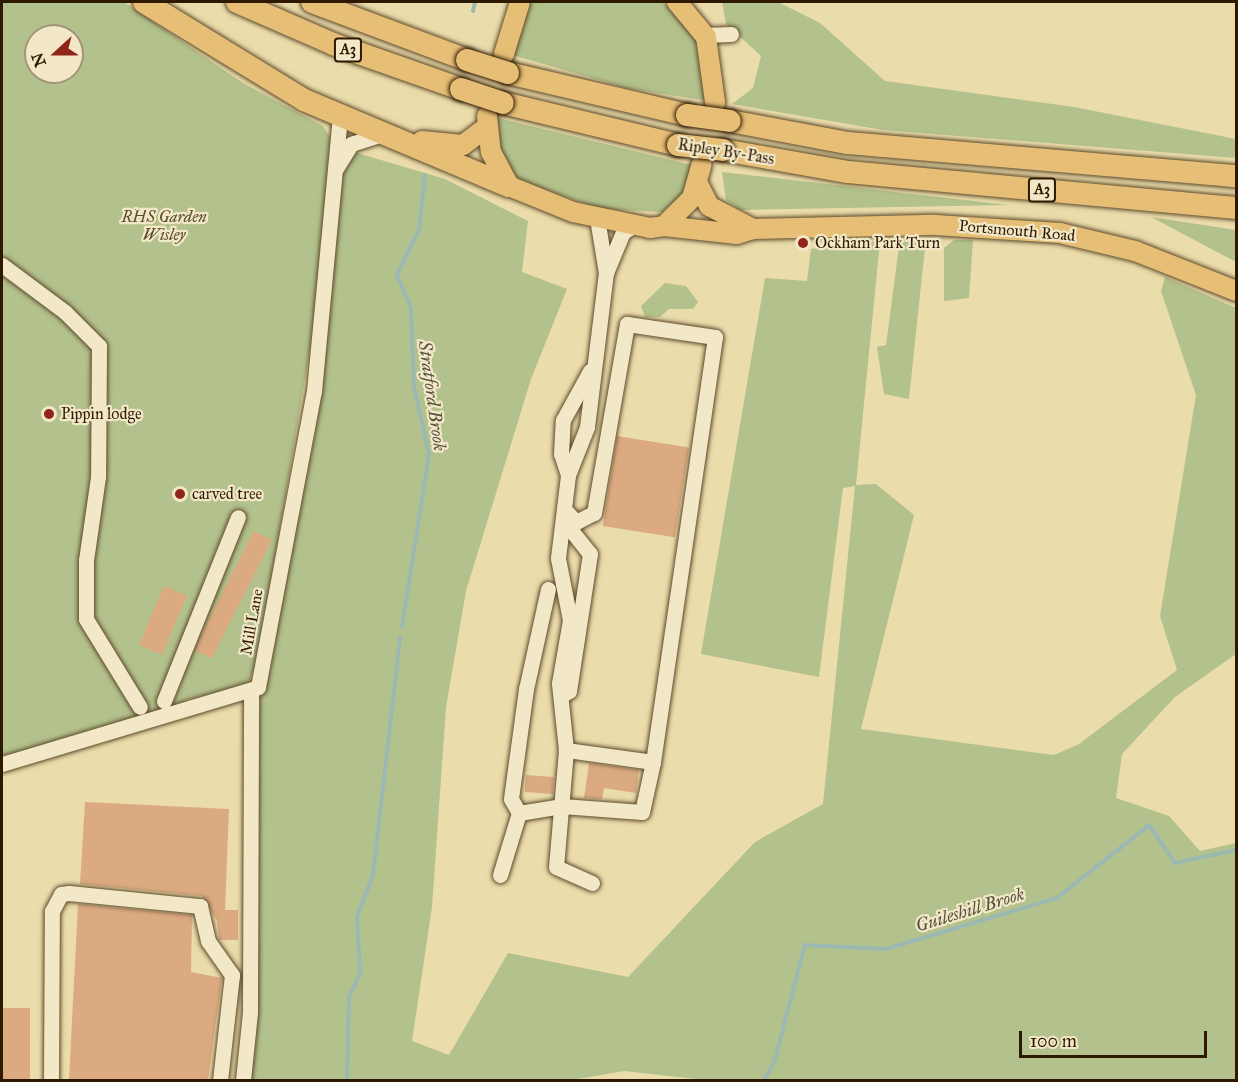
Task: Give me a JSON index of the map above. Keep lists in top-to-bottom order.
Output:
{
  "streets": {
    "highway": ["A3", "Ripley By-Pass"],
    "main road": ["Portsmouth Road"],
    "street": ["Mill Lane"]
  },
  "water": ["Stratford Brook", "Guileshill Brook"],
  "parks": ["RHS Garden Wisley"],
  "places": ["Ockham Park Turn", "Pippin lodge", "carved tree"],
  "scale_bar": "100 m",
  "north": "left"
}
